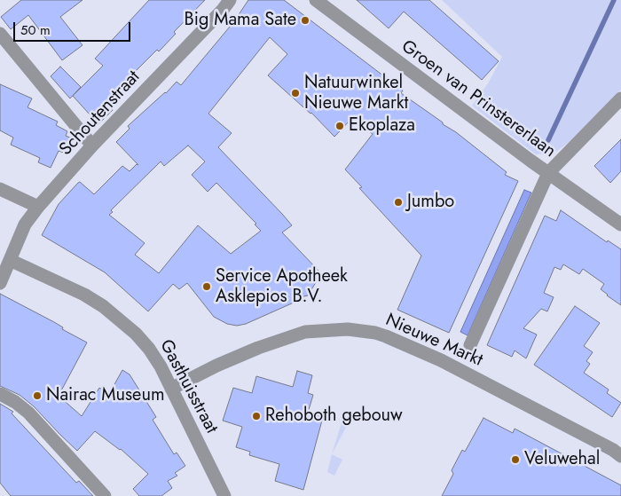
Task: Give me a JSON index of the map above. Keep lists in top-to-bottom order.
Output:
{
  "streets": {
    "street": [
      "Groen van Prinstererlaan",
      "Schoutenstraat",
      "Nieuwe Markt",
      "Gasthuisstraat"
    ]
  },
  "crossings": [
    ["Schoutenstraat", "Gasthuisstraat"],
    ["Nieuwe Markt", "Gasthuisstraat"]
  ],
  "places": [
    "Big Mama Sate",
    "Natuurwinkel Nieuwe Markt",
    "Ekoplaza",
    "Jumbo",
    "Service Apotheek Asklepios B.V.",
    "Nairac Museum",
    "Rehoboth gebouw",
    "Veluwehal"
  ],
  "scale_bar": "50 m"
}
